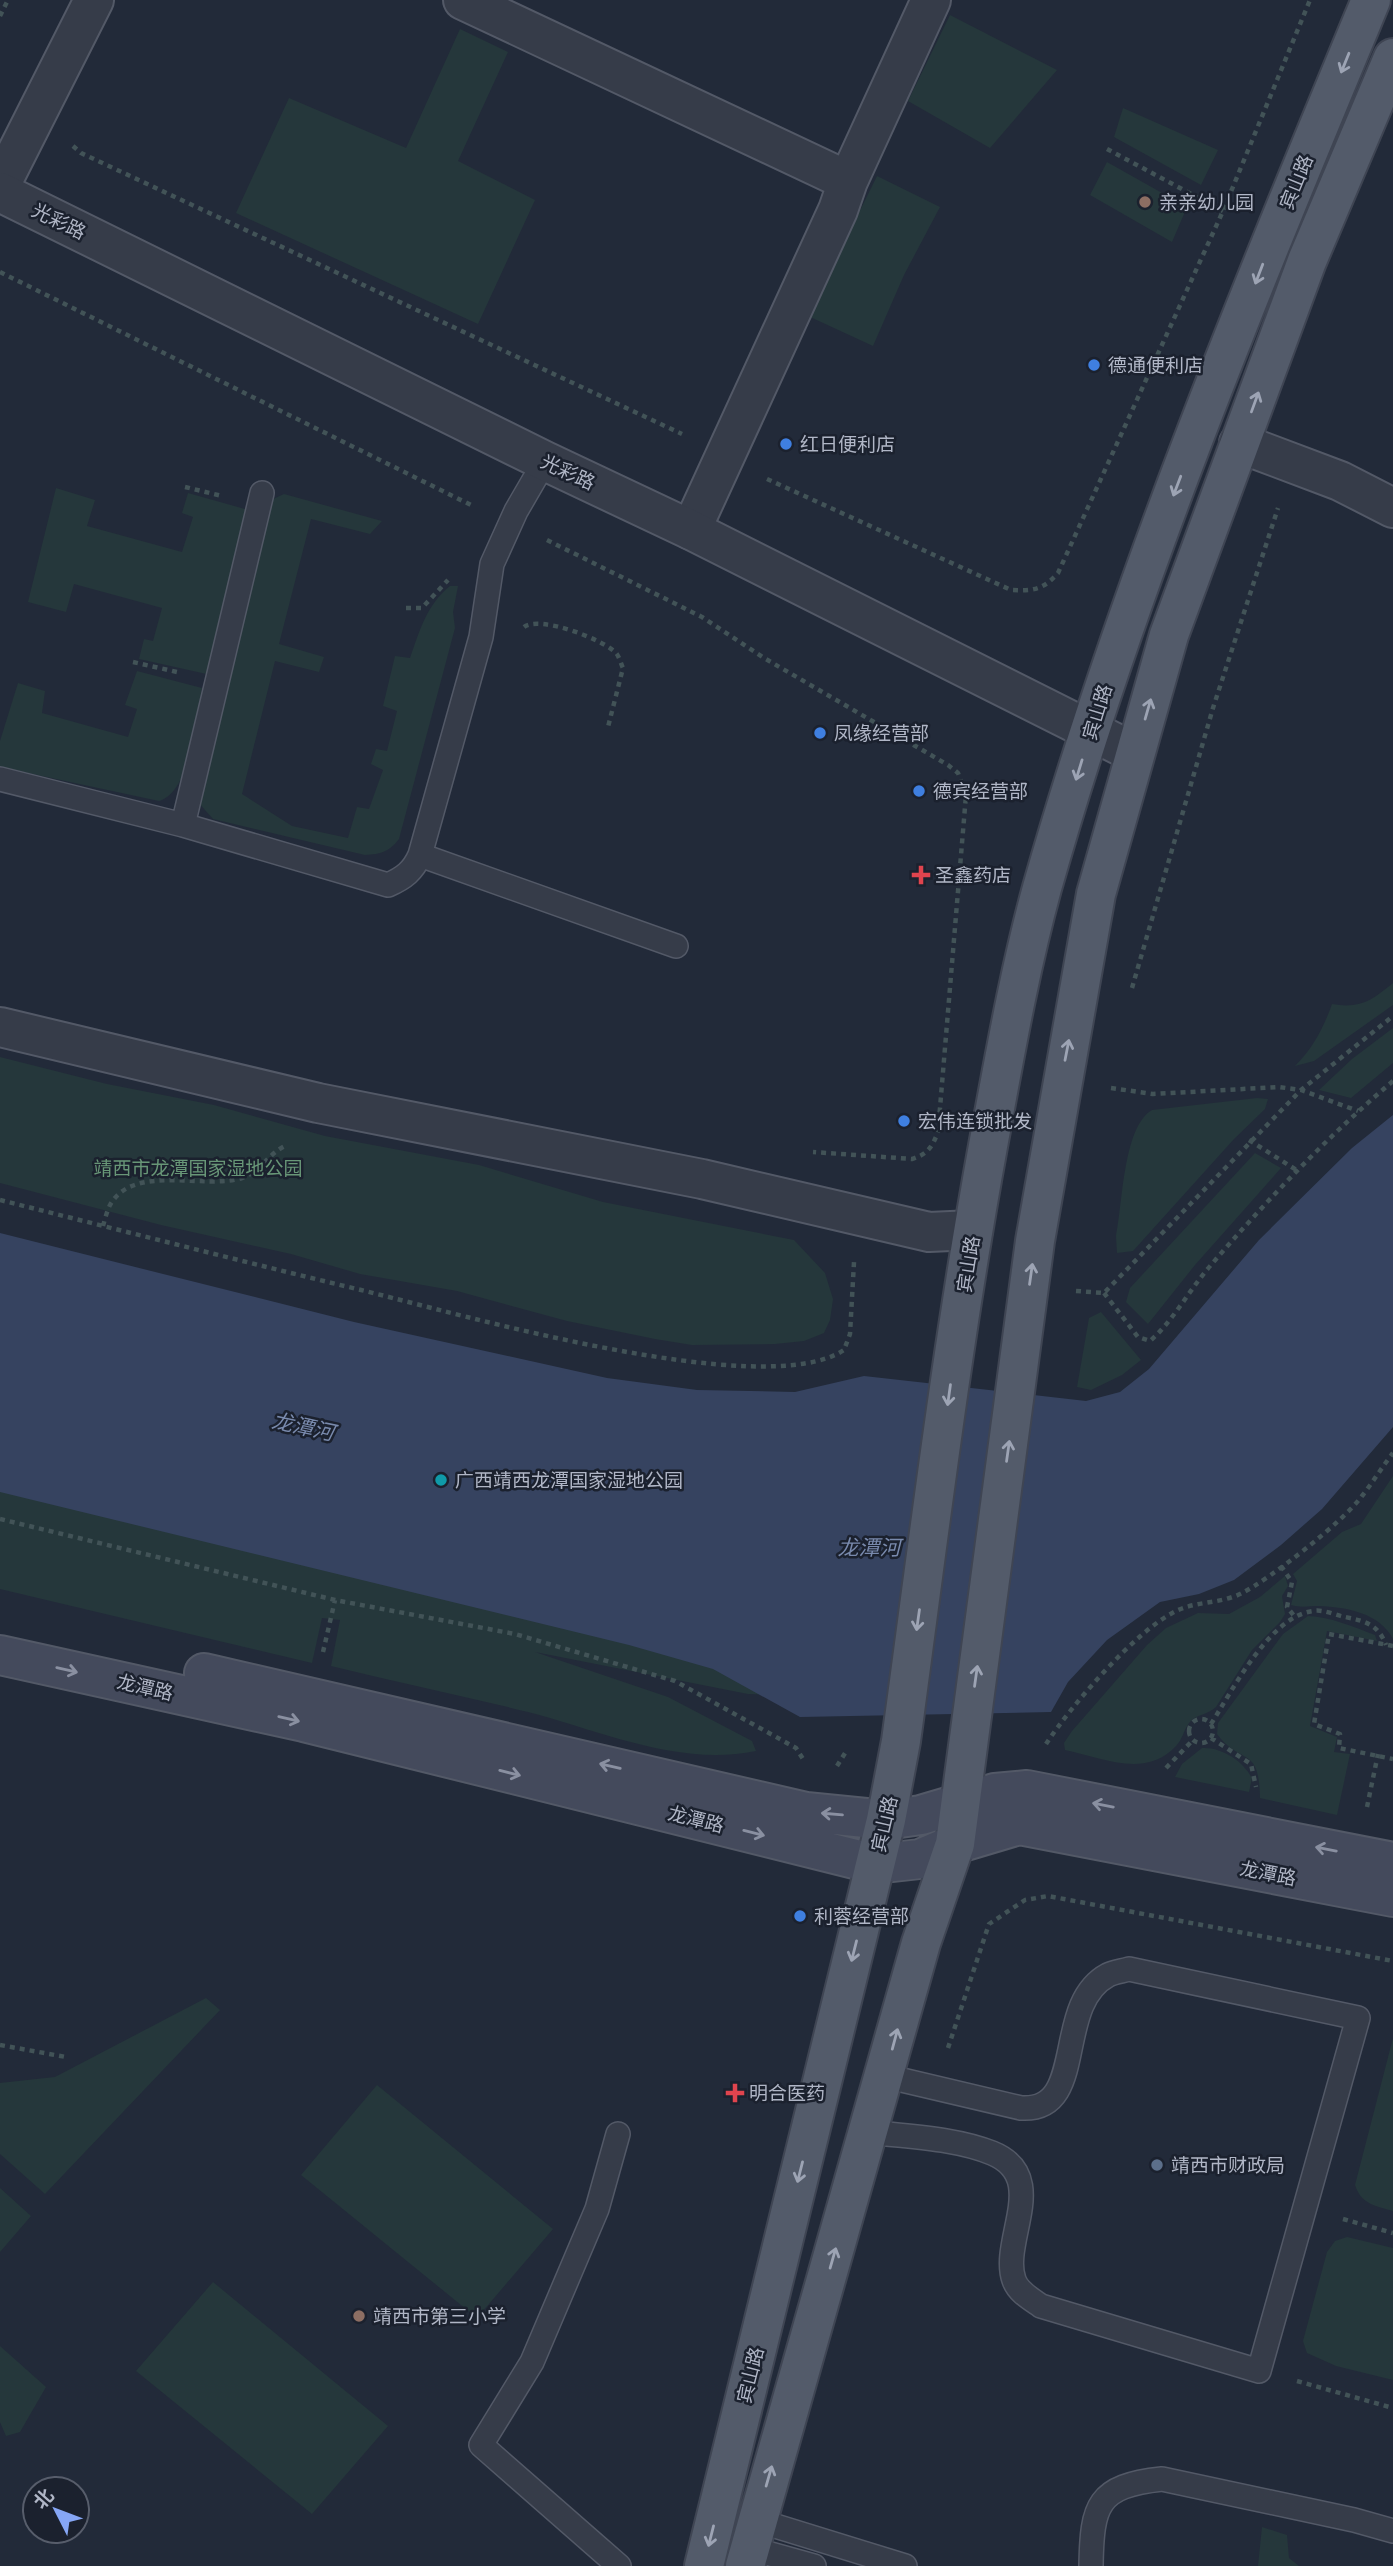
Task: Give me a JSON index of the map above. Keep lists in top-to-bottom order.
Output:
{
  "streets": {
    "main road": ["宾山路", "龙潭路"],
    "street": ["光彩路"]
  },
  "crossings": [
    ["宾山路", "光彩路"],
    ["宾山路", "龙潭路"]
  ],
  "water": ["龙潭河"],
  "parks": ["靖西市龙潭国家湿地公园"],
  "places": {
    "other": [
      "亲亲幼儿园",
      "德通便利店",
      "红日便利店",
      "凤缘经营部",
      "德宾经营部",
      "宏伟连锁批发",
      "广西靖西龙潭国家湿地公园",
      "利蓉经营部",
      "靖西市财政局",
      "靖西市第三小学"
    ],
    "health": ["圣鑫药店", "明合医药"]
  },
  "north": "top left"
}
